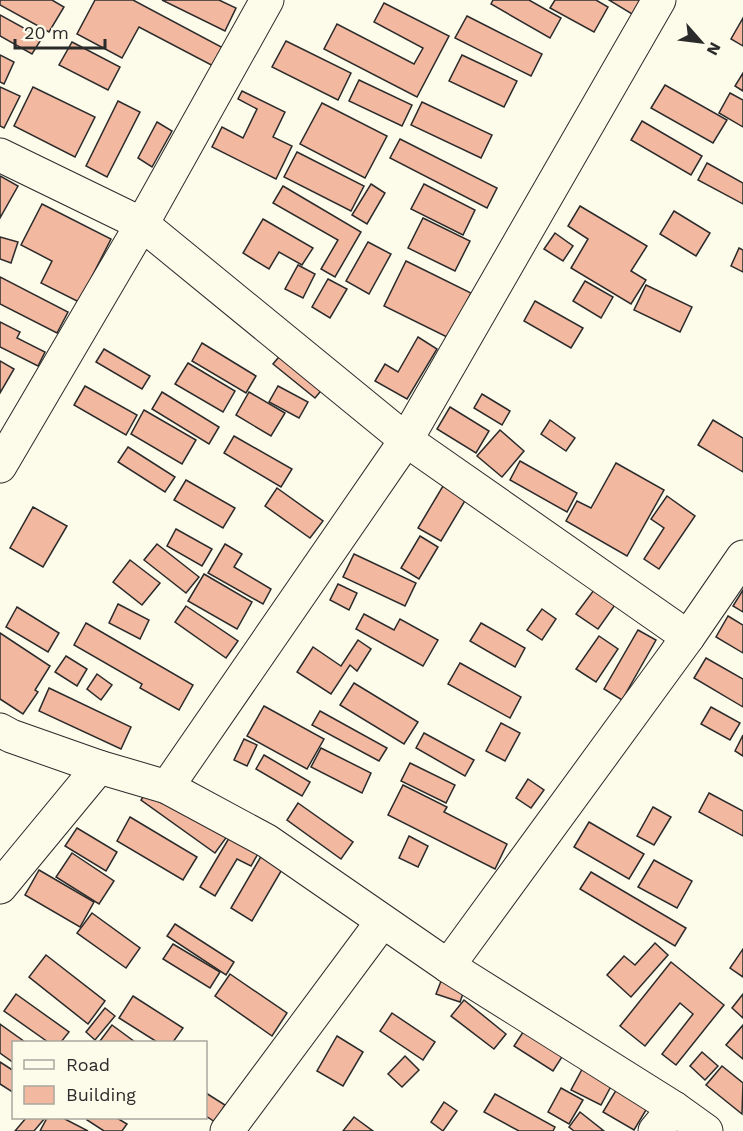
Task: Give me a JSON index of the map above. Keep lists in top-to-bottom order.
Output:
{
  "legend": ["Road", "Building"],
  "scale_bar": "20 m",
  "north": "bottom right"
}
